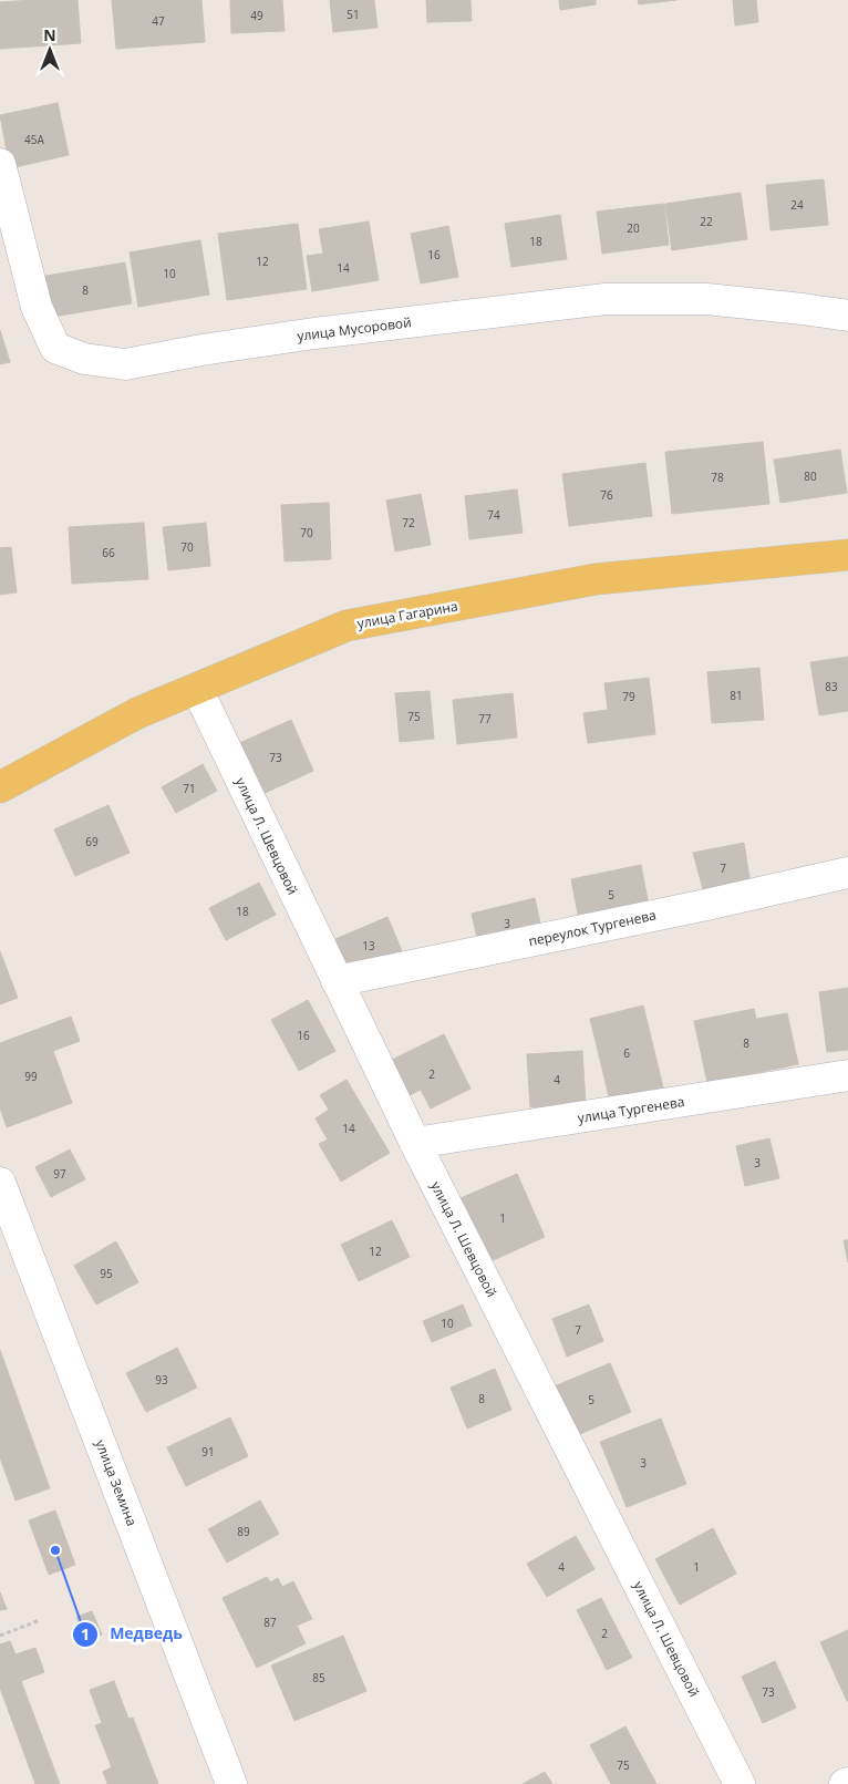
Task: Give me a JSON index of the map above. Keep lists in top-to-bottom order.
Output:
{
  "streets": {
    "main road": ["улица Гагарина"],
    "street": [
      "улица Мусоровой",
      "улица Л. Шевцовой",
      "переулок Тургенева",
      "улица Тургенева",
      "улица Земина"
    ]
  },
  "crossings": [
    ["улица Гагарина", "улица Л. Шевцовой"],
    ["улица Л. Шевцовой", "переулок Тургенева"],
    ["улица Л. Шевцовой", "улица Тургенева"]
  ],
  "places": ["Медведь"],
  "house_numbers": [
    "51",
    "49",
    "47",
    "45А",
    "24",
    "22",
    "20",
    "18",
    "16",
    "12",
    "14",
    "10",
    "8",
    "80",
    "78",
    "76",
    "74",
    "72",
    "70",
    "70",
    "66",
    "83",
    "81",
    "79",
    "75",
    "77",
    "73",
    "71",
    "69",
    "7",
    "5",
    "18",
    "3",
    "13",
    "16",
    "8",
    "6",
    "2",
    "99",
    "4",
    "14",
    "3",
    "97",
    "1",
    "12",
    "95",
    "10",
    "7",
    "93",
    "8",
    "5",
    "91",
    "3",
    "89",
    "4",
    "1",
    "87",
    "2",
    "85",
    "73",
    "75"
  ],
  "north": "top"
}
